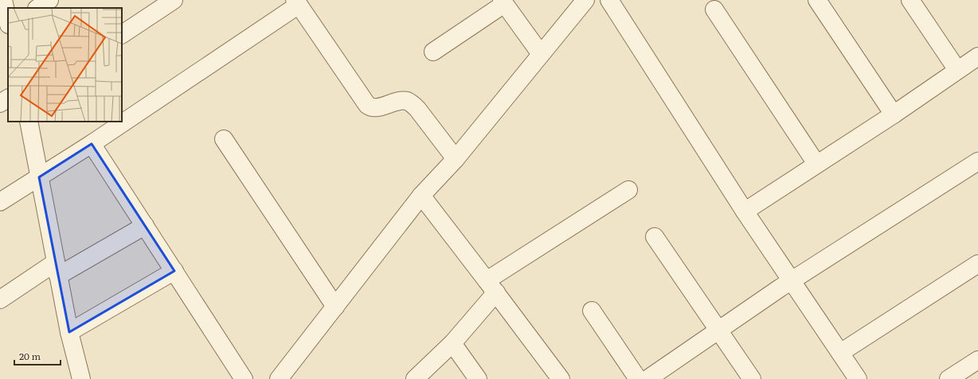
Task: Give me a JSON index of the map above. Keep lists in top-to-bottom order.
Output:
{
  "scale_bar": "20 m"
}
